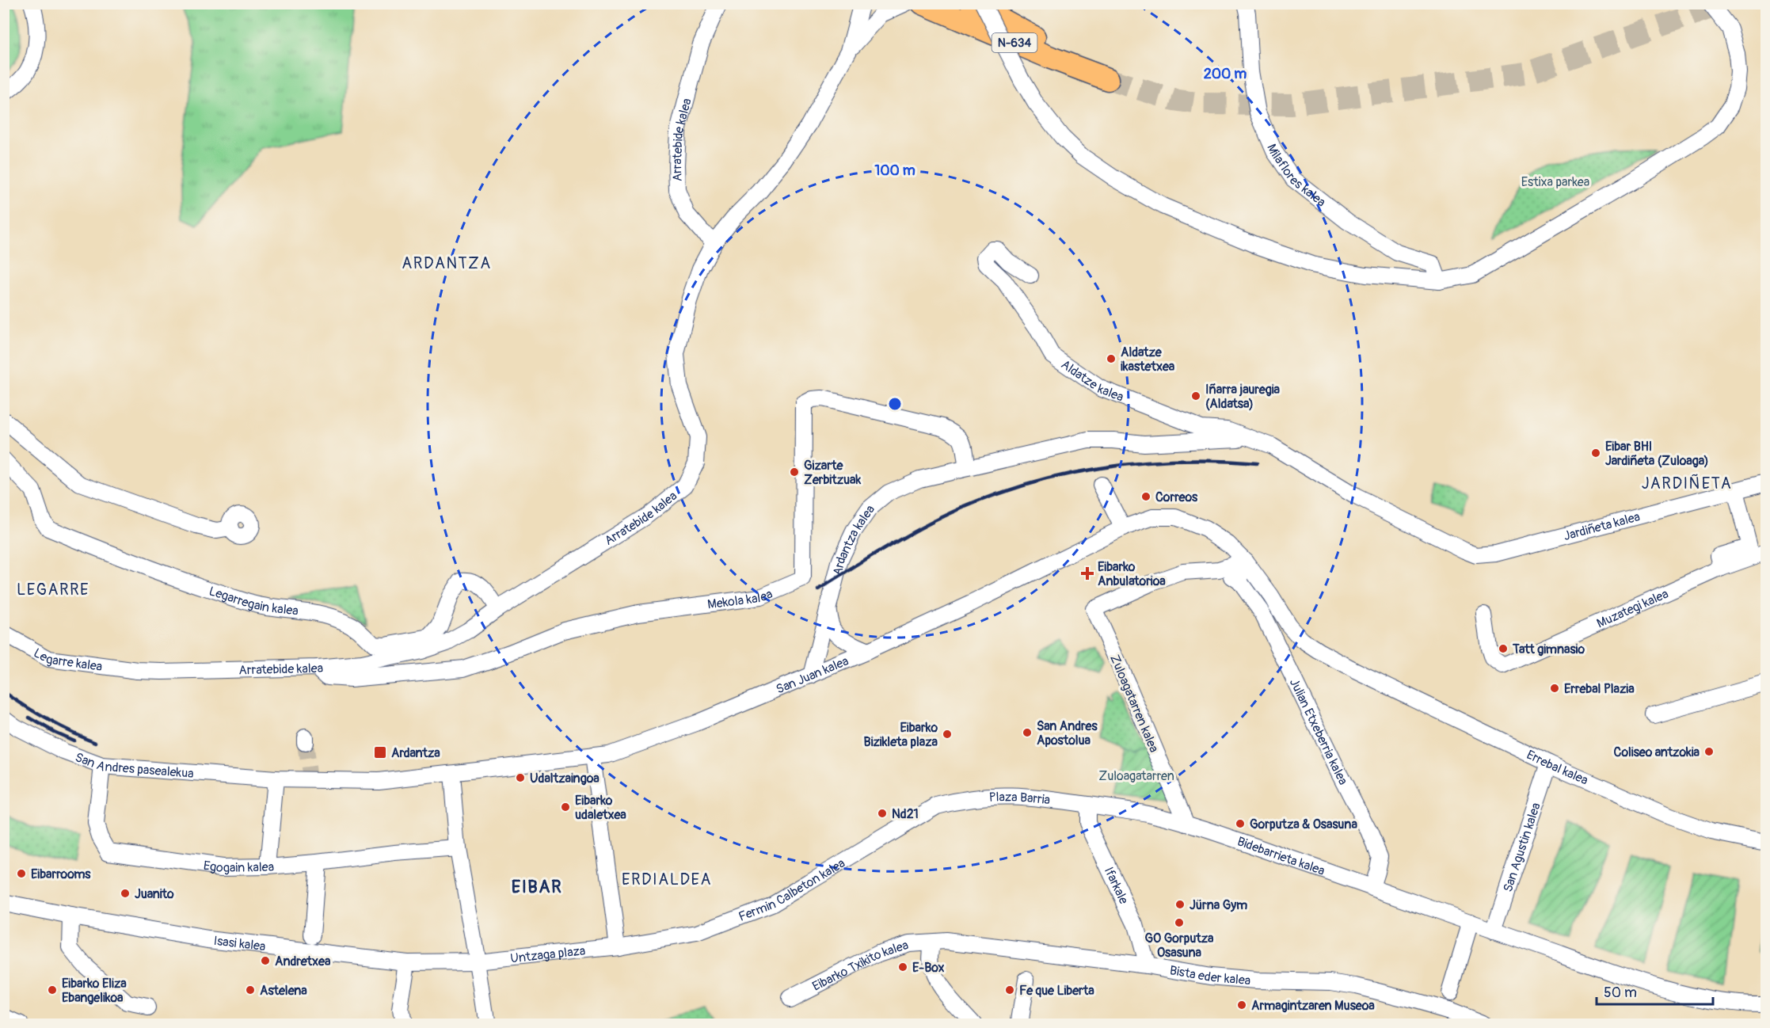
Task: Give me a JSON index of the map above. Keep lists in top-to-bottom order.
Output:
{
  "streets": {
    "highway": ["N-634"],
    "street": [
      "Arratebide kalea",
      "Milaflores kalea",
      "Aldatze kalea",
      "Jardiñeta kalea",
      "Ardantza kalea",
      "Mekola kalea",
      "Legarregain kalea",
      "Muzategi kalea",
      "Legarre kalea",
      "San Juan kalea",
      "Zuloagatarren kalea",
      "Julian Etxeberria kalea",
      "San Andres pasealekua",
      "Errebal kalea",
      "Plaza Barria",
      "San Agustin kalea",
      "Bidebarrieta kalea",
      "Egogain kalea",
      "Ifarkale",
      "Fermin Calbeton kalea",
      "Isasi kalea",
      "Untzaga plaza",
      "Eibarko Txikito kalea",
      "Bista eder kalea"
    ]
  },
  "crossings": [
    ["Arratebide kalea", "Mekola kalea"],
    ["Arratebide kalea", "Legarregain kalea"],
    ["Arratebide kalea", "Legarre kalea"],
    ["Aldatze kalea", "Jardiñeta kalea"],
    ["Aldatze kalea", "Ardantza kalea"],
    ["Aldatze kalea", "Mekola kalea"],
    ["Ardantza kalea", "Mekola kalea"],
    ["Ardantza kalea", "San Juan kalea"],
    ["San Juan kalea", "San Andres pasealekua"],
    ["San Juan kalea", "Errebal kalea"],
    ["Zuloagatarren kalea", "Julian Etxeberria kalea"],
    ["Zuloagatarren kalea", "Bidebarrieta kalea"],
    ["Julian Etxeberria kalea", "Bidebarrieta kalea"],
    ["San Andres pasealekua", "Egogain kalea"],
    ["Errebal kalea", "San Agustin kalea"],
    ["Plaza Barria", "Bidebarrieta kalea"],
    ["Plaza Barria", "Ifarkale"],
    ["Plaza Barria", "Fermin Calbeton kalea"],
    ["San Agustin kalea", "Bidebarrieta kalea"],
    ["Bidebarrieta kalea", "Ifarkale"],
    ["Ifarkale", "Bista eder kalea"],
    ["Fermin Calbeton kalea", "Untzaga plaza"],
    ["Isasi kalea", "Untzaga plaza"],
    ["Eibarko Txikito kalea", "Bista eder kalea"]
  ],
  "districts": [
    "ARDANTZA",
    "JARDIÑETA",
    "LEGARRE",
    "ERDIALDEA",
    "EIBAR"
  ],
  "parks": ["Estixa parkea", "Zuloagatarren"],
  "places": {
    "other": [
      "Aldatze ikastetxea",
      "Iñarra jauregia (Aldatsa)",
      "Eibar BHI Jardiñeta (Zuloaga)",
      "Gizarte Zerbitzuak",
      "Correos",
      "Tatt gimnasio",
      "Errebal Plazia",
      "San Andres Apostolua",
      "Eibarko Bizikleta plaza",
      "Coliseo antzokia",
      "Udaltzaingoa",
      "Eibarko udaletxea",
      "Nd21",
      "Gorputza & Osasuna",
      "Eibarrooms",
      "Juanito",
      "Jürna Gym",
      "GO Gorputza Osasuna",
      "Andretxea",
      "E-Box",
      "Eibarko Eliza Ebangelikoa",
      "Astelena",
      "Fe que Liberta",
      "Armagintzaren Museoa"
    ],
    "health": ["Eibarko Anbulatorioa"],
    "transit": ["Ardantza"]
  },
  "scale_bar": "50 m",
  "rings": ["200 m", "100 m"]
}
